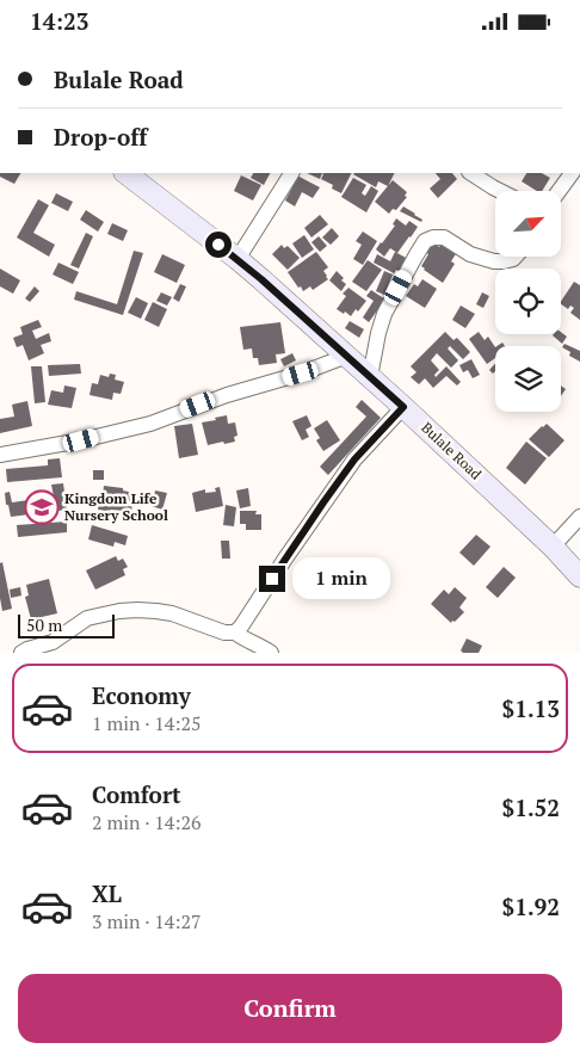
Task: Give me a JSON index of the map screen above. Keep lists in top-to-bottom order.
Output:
{
  "streets": {
    "street": ["Bulale Road"]
  },
  "places": {
    "school or university": ["Kingdom Life Nursery School"]
  },
  "scale_bar": "50 m",
  "north": "top right",
  "page": {
    "status": "14:23",
    "banner": ["Bulale Road", "Drop-off"],
    "bubble": "1 min",
    "scale": "50 m",
    "list": [
      {
        "name": "Economy",
        "note": "1 min · 14:25",
        "value": "$1.13"
      },
      {
        "name": "Comfort",
        "note": "2 min · 14:26",
        "value": "$1.52"
      },
      {
        "name": "XL",
        "note": "3 min · 14:27",
        "value": "$1.92"
      }
    ],
    "buttons": "Confirm"
  }
}
